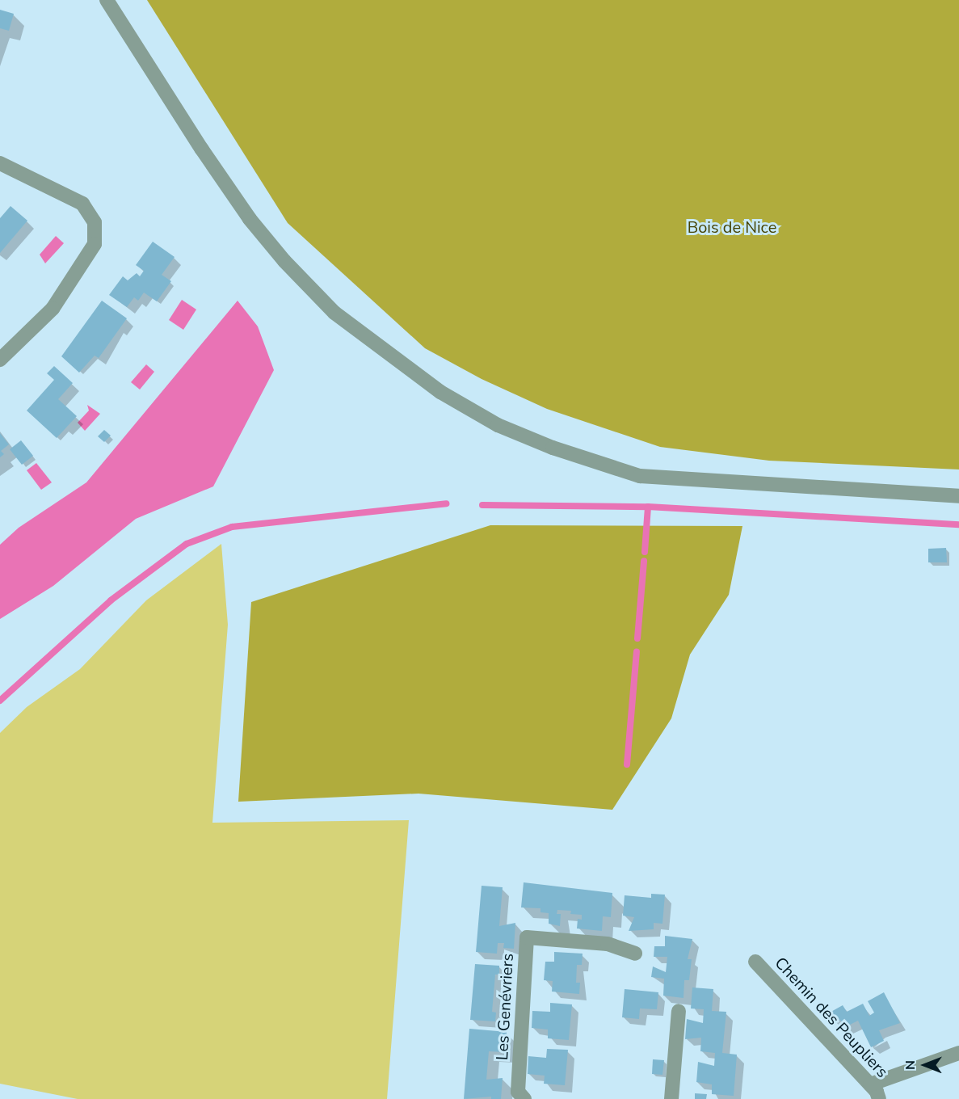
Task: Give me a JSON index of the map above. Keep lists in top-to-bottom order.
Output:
{
  "streets": {
    "street": ["Les Genévriers", "Chemin des Peupliers"]
  },
  "parks": ["Bois de Nice"],
  "north": "left"
}
